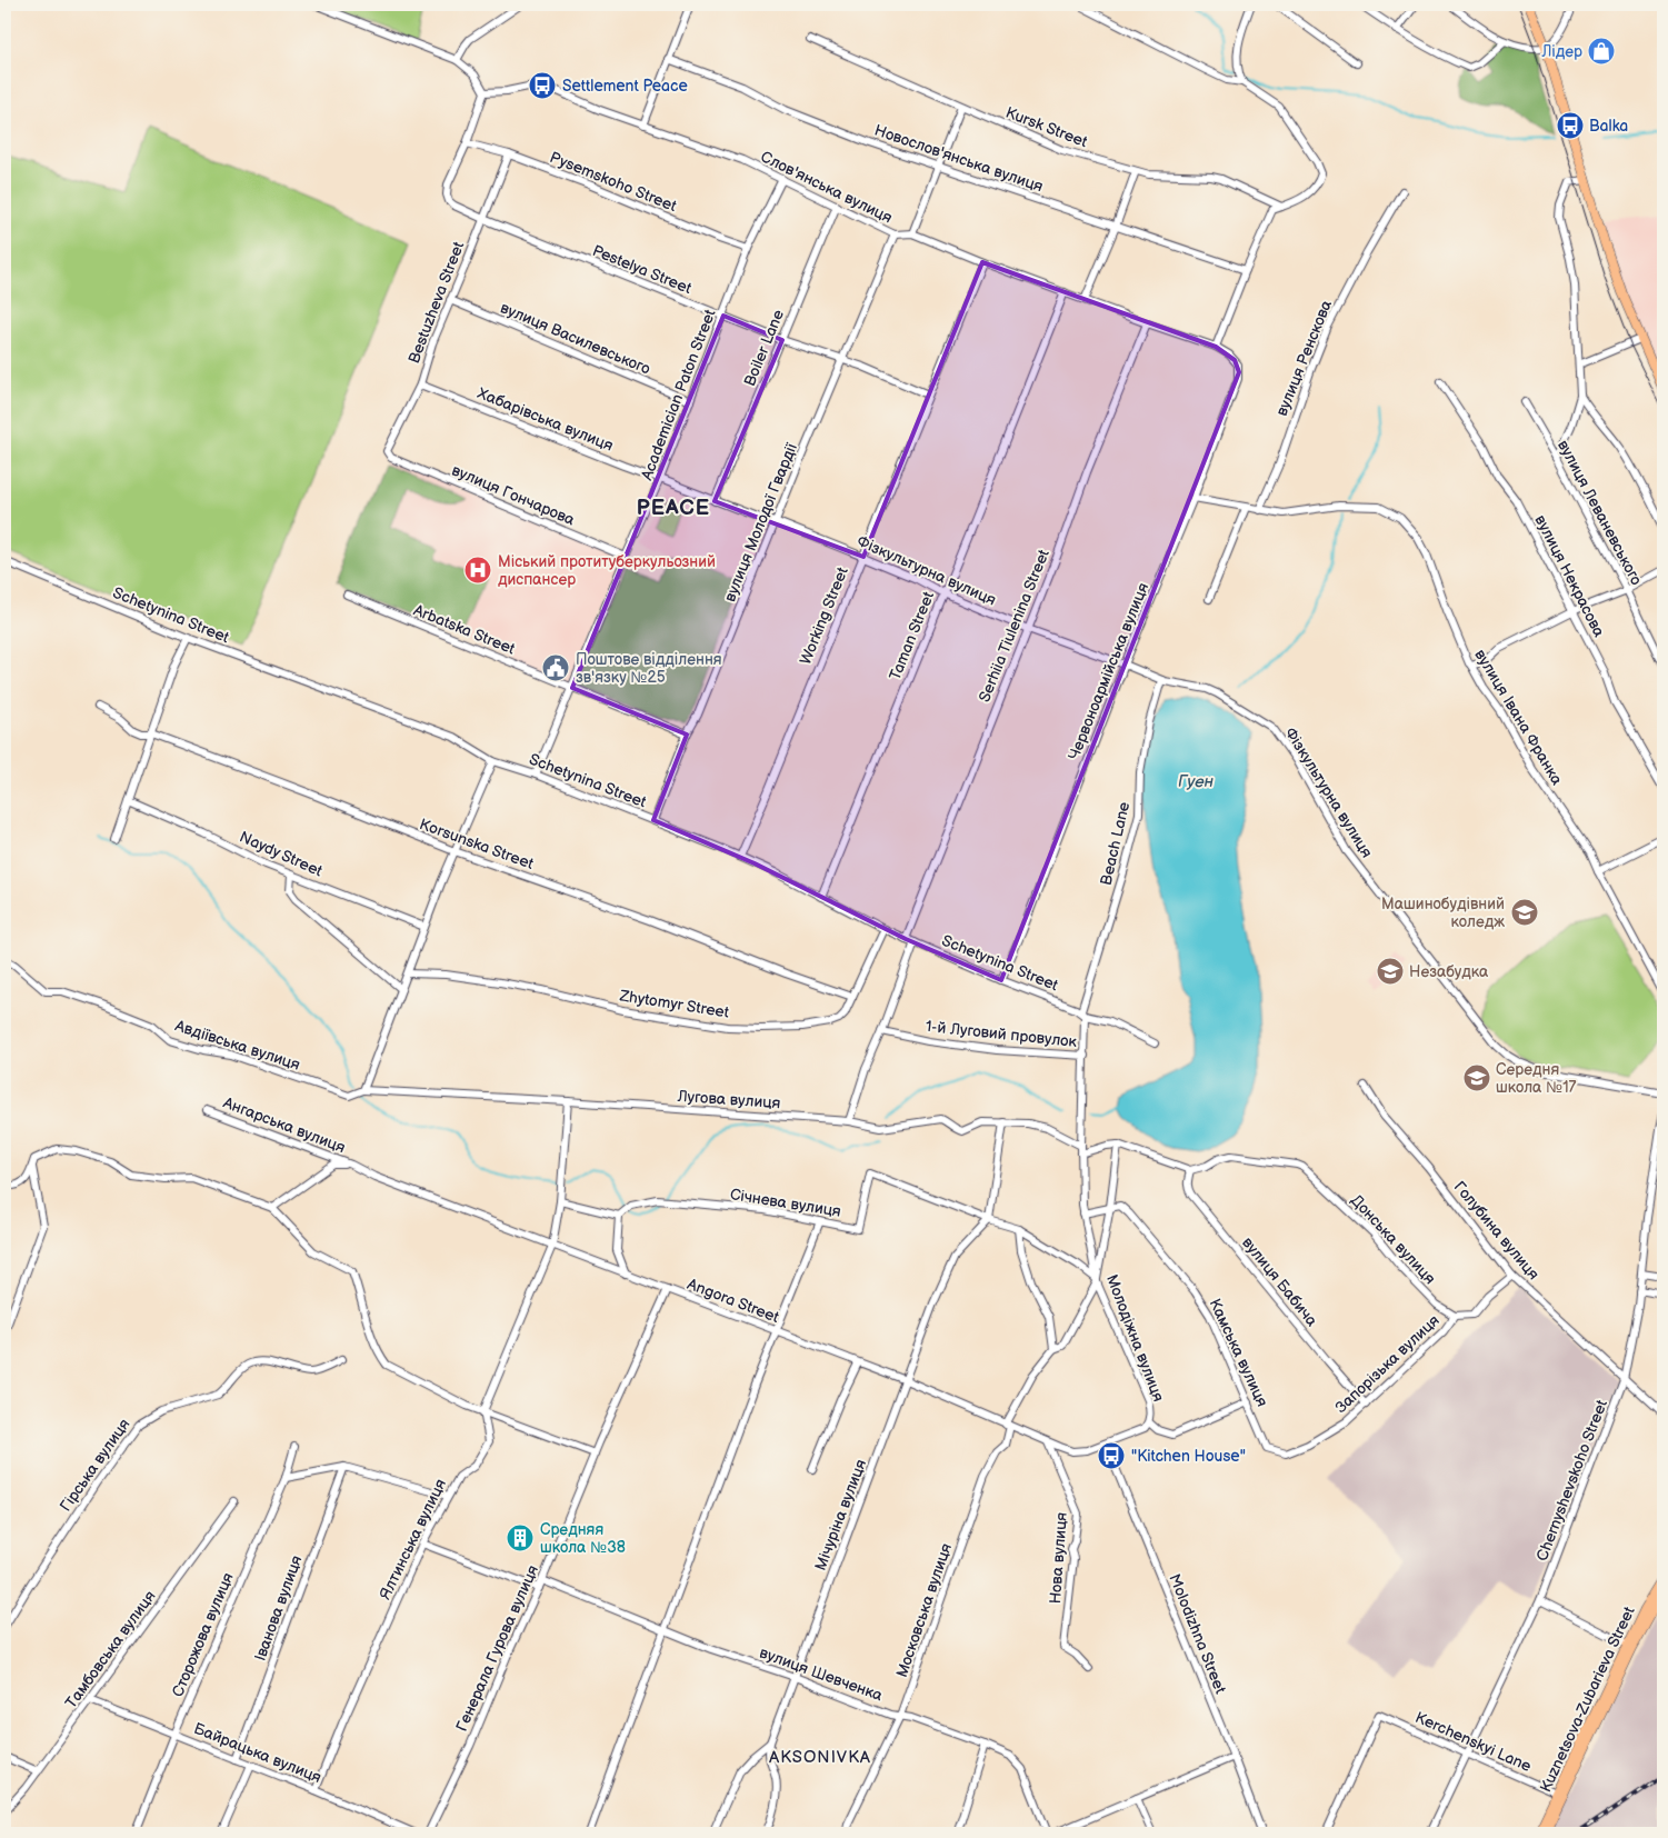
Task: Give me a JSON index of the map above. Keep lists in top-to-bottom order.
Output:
{
  "streets": {
    "main road": ["Kuznetsova-Zubarieva Street"],
    "street": [
      "Kursk Street",
      "Новослов'янська вулиця",
      "Pysemskoho Street",
      "Слов'янська вулиця",
      "Pestelya Street",
      "Bestuzheva Street",
      "вулиця Василевського",
      "Boiler Lane",
      "вулиця Ренскова",
      "Academician Paton Street",
      "Хабарівська вулиця",
      "вулиця Гончарова",
      "вулиця Леваневського",
      "вулиця Молодої Гвардії",
      "Фізкультурна вулиця",
      "вулиця Некрасова",
      "Schetynina Street",
      "Working Street",
      "Serhiia Tiulenina Street",
      "Arbatska Street",
      "Taman Street",
      "Червоноармійська вулиця",
      "вулиця Івана Франка",
      "Korsunska Street",
      "Beach Lane",
      "Naydy Street",
      "Zhytomyr Street",
      "1-й Луговий провулок",
      "Авдіївська вулиця",
      "Лугова вулиця",
      "Ангарська вулиця",
      "Січнева вулиця",
      "Голубина вулиця",
      "Донська вулиця",
      "вулиця Бабича",
      "Angora Street",
      "Молодіжна вулиця",
      "Камська вулиця",
      "Запорізька вулиця",
      "Гірська вулиця",
      "Chernyshevskoho Street",
      "Мічуріна вулиця",
      "Ялтинська вулиця",
      "Нова вулиця",
      "Іванова вулиця",
      "Московська вулиця",
      "Molodizhna Street",
      "Сторожова вулиця",
      "Генерала Гурова вулиця",
      "Тамбовська вулиця",
      "вулиця Шевченка",
      "Kerchenskyi Lane",
      "Байрацька вулиця"
    ]
  },
  "crossings": [
    ["Pysemskoho Street", "Pestelya Street"],
    ["Pysemskoho Street", "Bestuzheva Street"],
    ["Pysemskoho Street", "Academician Paton Street"],
    ["Слов'янська вулиця", "Boiler Lane"],
    ["Слов'янська вулиця", "Academician Paton Street"],
    ["Слов'янська вулиця", "вулиця Молодої Гвардії"],
    ["Слов'янська вулиця", "Working Street"],
    ["Слов'янська вулиця", "Serhiia Tiulenina Street"],
    ["Слов'янська вулиця", "Taman Street"],
    ["Слов'янська вулиця", "Червоноармійська вулиця"],
    ["Pestelya Street", "Bestuzheva Street"],
    ["Pestelya Street", "Boiler Lane"],
    ["Pestelya Street", "Academician Paton Street"],
    ["Pestelya Street", "вулиця Молодої Гвардії"],
    ["Pestelya Street", "Working Street"],
    ["Bestuzheva Street", "вулиця Василевського"],
    ["Bestuzheva Street", "Хабарівська вулиця"],
    ["Bestuzheva Street", "вулиця Гончарова"],
    ["вулиця Василевського", "Academician Paton Street"],
    ["Boiler Lane", "Фізкультурна вулиця"],
    ["вулиця Ренскова", "вулиця Івана Франка"],
    ["Academician Paton Street", "Хабарівська вулиця"],
    ["Academician Paton Street", "вулиця Гончарова"],
    ["Academician Paton Street", "Фізкультурна вулиця"],
    ["Academician Paton Street", "Schetynina Street"],
    ["Academician Paton Street", "Arbatska Street"],
    ["Хабарівська вулиця", "Фізкультурна вулиця"],
    ["вулиця Молодої Гвардії", "Фізкультурна вулиця"],
    ["вулиця Молодої Гвардії", "Schetynina Street"],
    ["вулиця Молодої Гвардії", "Arbatska Street"],
    ["Фізкультурна вулиця", "Working Street"],
    ["Фізкультурна вулиця", "Serhiia Tiulenina Street"],
    ["Фізкультурна вулиця", "Taman Street"],
    ["Фізкультурна вулиця", "Червоноармійська вулиця"],
    ["Фізкультурна вулиця", "Beach Lane"],
    ["Schetynina Street", "Working Street"],
    ["Schetynina Street", "Serhiia Tiulenina Street"],
    ["Schetynina Street", "Taman Street"],
    ["Schetynina Street", "Червоноармійська вулиця"],
    ["Schetynina Street", "Beach Lane"],
    ["Schetynina Street", "Zhytomyr Street"],
    ["Schetynina Street", "Молодіжна вулиця"],
    ["Червоноармійська вулиця", "вулиця Івана Франка"],
    ["Korsunska Street", "Zhytomyr Street"],
    ["Beach Lane", "Молодіжна вулиця"],
    ["1-й Луговий провулок", "Молодіжна вулиця"],
    ["Авдіївська вулиця", "Лугова вулиця"],
    ["Лугова вулиця", "Молодіжна вулиця"],
    ["Ангарська вулиця", "Angora Street"],
    ["Січнева вулиця", "Мічуріна вулиця"],
    ["Голубина вулиця", "Запорізька вулиця"],
    ["Голубина вулиця", "Chernyshevskoho Street"],
    ["Донська вулиця", "вулиця Бабича"],
    ["Донська вулиця", "Запорізька вулиця"],
    ["вулиця Бабича", "Запорізька вулиця"],
    ["Angora Street", "Молодіжна вулиця"],
    ["Angora Street", "Мічуріна вулиця"],
    ["Angora Street", "Нова вулиця"],
    ["Angora Street", "Московська вулиця"],
    ["Angora Street", "Molodizhna Street"],
    ["Angora Street", "Генерала Гурова вулиця"],
    ["Молодіжна вулиця", "Московська вулиця"],
    ["Молодіжна вулиця", "Molodizhna Street"],
    ["Камська вулиця", "Запорізька вулиця"],
    ["Камська вулиця", "Московська вулиця"],
    ["Chernyshevskoho Street", "Kerchenskyi Lane"],
    ["Мічуріна вулиця", "вулиця Шевченка"],
    ["Ялтинська вулиця", "Байрацька вулиця"],
    ["Іванова вулиця", "Байрацька вулиця"],
    ["Московська вулиця", "вулиця Шевченка"],
    ["Сторожова вулиця", "Байрацька вулиця"],
    ["Генерала Гурова вулиця", "вулиця Шевченка"],
    ["Тамбовська вулиця", "Байрацька вулиця"],
    ["Kuznetsova-Zubarieva Street", "Kerchenskyi Lane"]
  ],
  "districts": ["PEACE", "AKSONІVKA"],
  "water": ["Гуен"],
  "places": {
    "shop": ["Лідер"],
    "bus stop": ["Settlement Peace", "Balka", "\"Kitchen House\""],
    "hospital": ["Міський протитуберкульозний диспансер"],
    "public building": ["Поштове відділення зв'язку №25"],
    "school or university": ["Машинобудівний коледж", "Незабудка", "Середня школа №17"],
    "building": ["Средняя школа №38"]
  }
}
